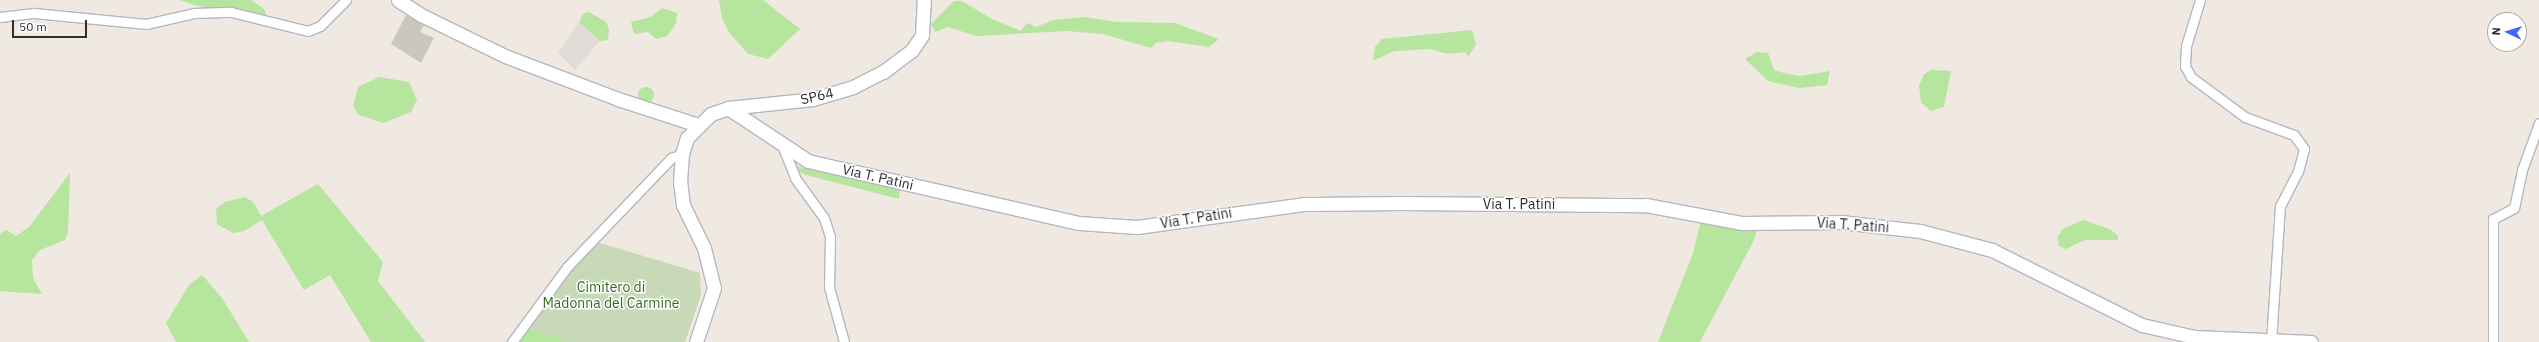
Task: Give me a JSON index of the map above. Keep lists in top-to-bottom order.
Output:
{
  "streets": {
    "street": ["SP64", "Via T. Patini"]
  },
  "crossings": [
    ["SP64", "Via T. Patini"]
  ],
  "parks": ["Cimitero di Madonna del Carmine"],
  "scale_bar": "50 m",
  "north": "left"
}
